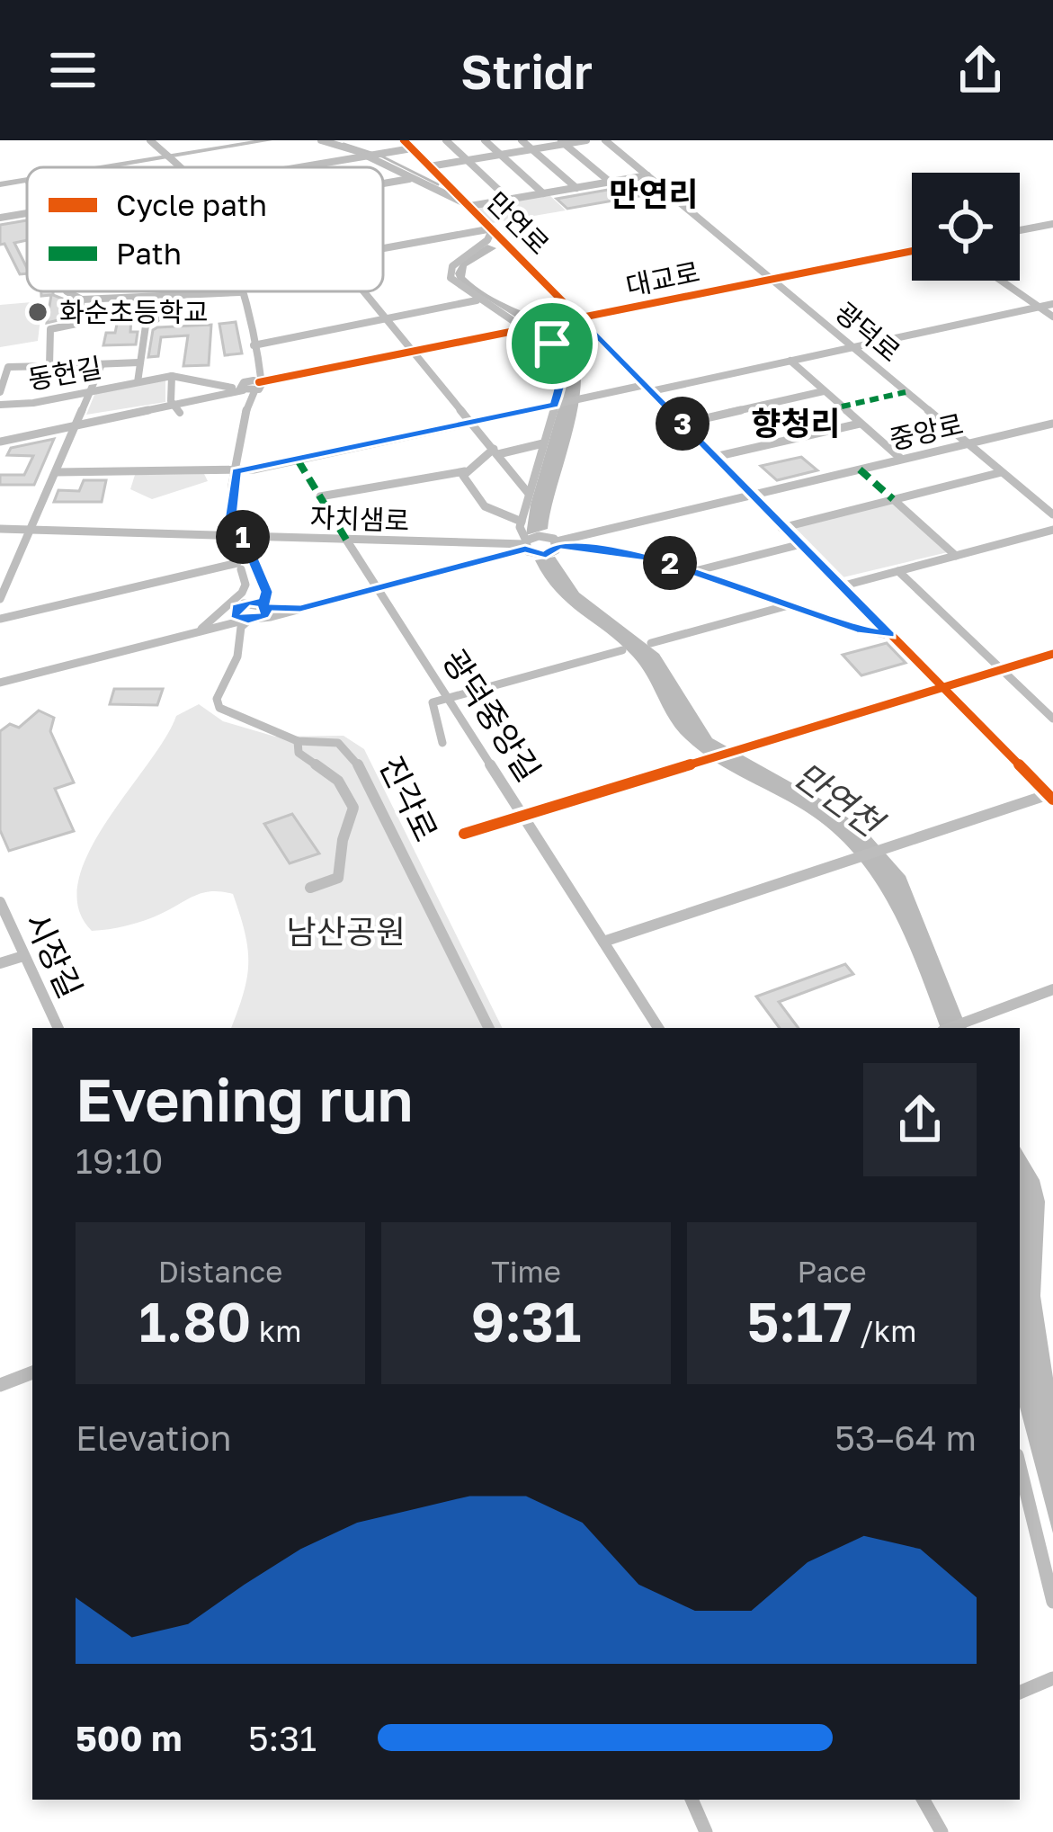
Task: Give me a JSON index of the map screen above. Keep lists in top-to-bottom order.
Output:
{
  "streets": {
    "street": [
      "만연로",
      "대교로",
      "광덕로",
      "동헌길",
      "중앙로",
      "자치샘로",
      "광덕중앙길",
      "진각로",
      "시장길"
    ]
  },
  "crossings": [
    ["만연로", "대교로"],
    ["만연로", "중앙로"],
    ["대교로", "광덕로"],
    ["대교로", "동헌길"],
    ["광덕로", "중앙로"],
    ["자치샘로", "광덕중앙길"]
  ],
  "districts": ["만연리", "향청리"],
  "water": ["만연천"],
  "parks": ["남산공원"],
  "places": ["화순초등학교"],
  "legend": ["Cycle path", "Path"],
  "page": {
    "header": "Stridr",
    "pins": ["3", "1", "2"],
    "heading": ["Evening run", "19:10"],
    "stats": [
      ["Distance", "1.80 km"],
      ["Time", "9:31"],
      ["Pace", "5:17 /km"]
    ],
    "chart": ["Elevation", "53–64 m"],
    "list": [
      {
        "name": "500 m",
        "note": "5:31"
      }
    ]
  }
}
